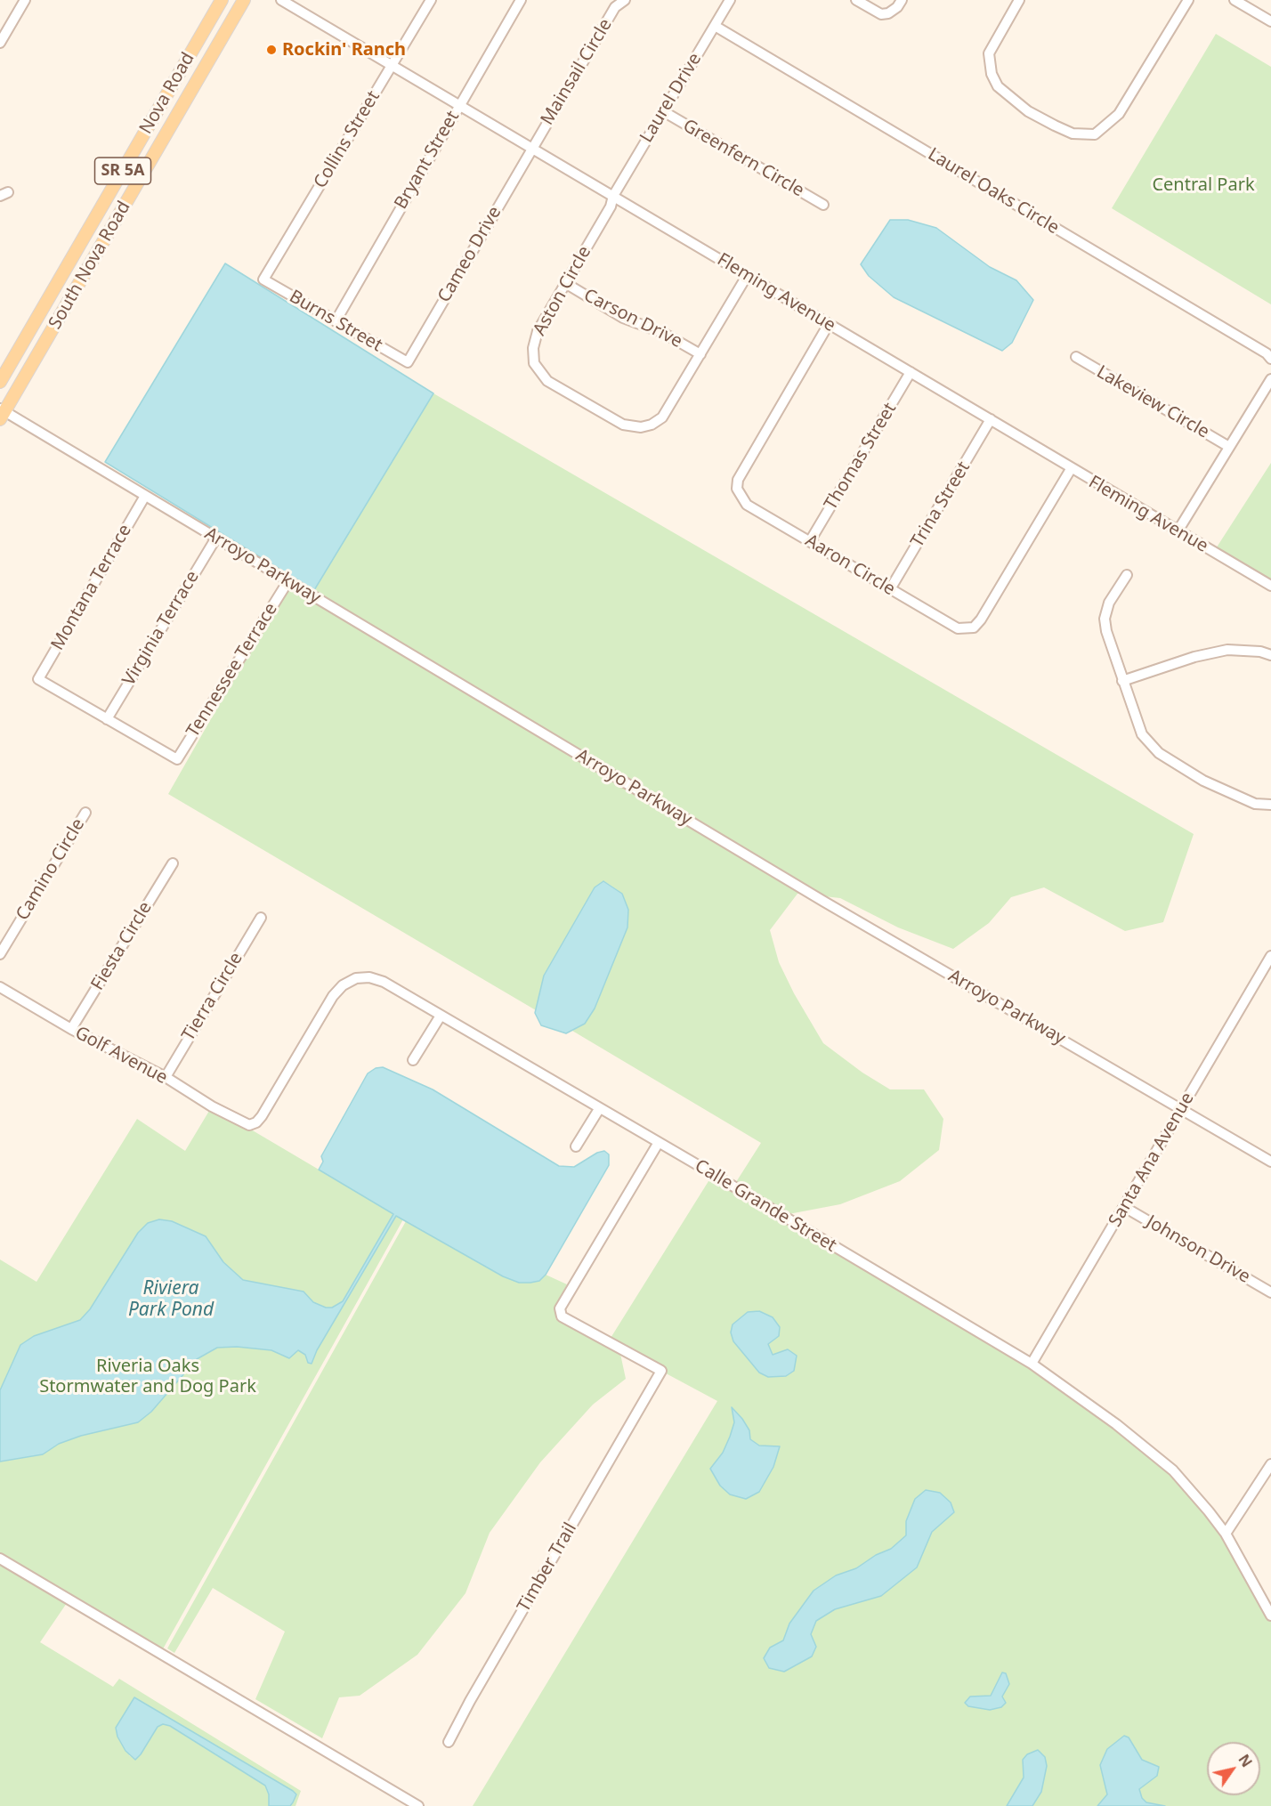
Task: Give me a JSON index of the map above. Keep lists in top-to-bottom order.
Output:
{
  "streets": {
    "main road": ["Nova Road", "SR 5A", "South Nova Road"],
    "street": [
      "Mainsail Circle",
      "Laurel Drive",
      "Collins Street",
      "Greenfern Circle",
      "Bryant Street",
      "Laurel Oaks Circle",
      "Cameo Drive",
      "Aston Circle",
      "Fleming Avenue",
      "Carson Drive",
      "Burns Street",
      "Lakeview Circle",
      "Thomas Street",
      "Trina Street",
      "Aaron Circle",
      "Arroyo Parkway",
      "Montana Terrace",
      "Virginia Terrace",
      "Tennessee Terrace",
      "Camino Circle",
      "Fiesta Circle",
      "Tierra Circle",
      "Golf Avenue",
      "Santa Ana Avenue",
      "Calle Grande Street",
      "Johnson Drive",
      "Timber Trail"
    ]
  },
  "crossings": [
    ["Mainsail Circle", "Cameo Drive"],
    ["Mainsail Circle", "Fleming Avenue"],
    ["Laurel Drive", "Greenfern Circle"],
    ["Laurel Drive", "Laurel Oaks Circle"],
    ["Laurel Drive", "Aston Circle"],
    ["Laurel Drive", "Fleming Avenue"],
    ["Collins Street", "Fleming Avenue"],
    ["Collins Street", "Burns Street"],
    ["Bryant Street", "Fleming Avenue"],
    ["Bryant Street", "Burns Street"],
    ["Cameo Drive", "Fleming Avenue"],
    ["Cameo Drive", "Burns Street"],
    ["South Nova Road", "Arroyo Parkway"],
    ["Aston Circle", "Fleming Avenue"],
    ["Aston Circle", "Carson Drive"],
    ["Fleming Avenue", "Thomas Street"],
    ["Fleming Avenue", "Trina Street"],
    ["Fleming Avenue", "Aaron Circle"],
    ["Thomas Street", "Aaron Circle"],
    ["Trina Street", "Aaron Circle"],
    ["Arroyo Parkway", "Montana Terrace"],
    ["Arroyo Parkway", "Virginia Terrace"],
    ["Arroyo Parkway", "Tennessee Terrace"],
    ["Arroyo Parkway", "Santa Ana Avenue"],
    ["Montana Terrace", "Virginia Terrace"],
    ["Montana Terrace", "Tennessee Terrace"],
    ["Virginia Terrace", "Tennessee Terrace"],
    ["Fiesta Circle", "Golf Avenue"],
    ["Tierra Circle", "Golf Avenue"],
    ["Golf Avenue", "Calle Grande Street"],
    ["Santa Ana Avenue", "Calle Grande Street"],
    ["Santa Ana Avenue", "Johnson Drive"],
    ["Calle Grande Street", "Timber Trail"]
  ],
  "water": ["Riviera Park Pond"],
  "parks": ["Central Park", "Riveria Oaks Stormwater and Dog Park"],
  "places": ["Rockin' Ranch"],
  "north": "top right"
}
